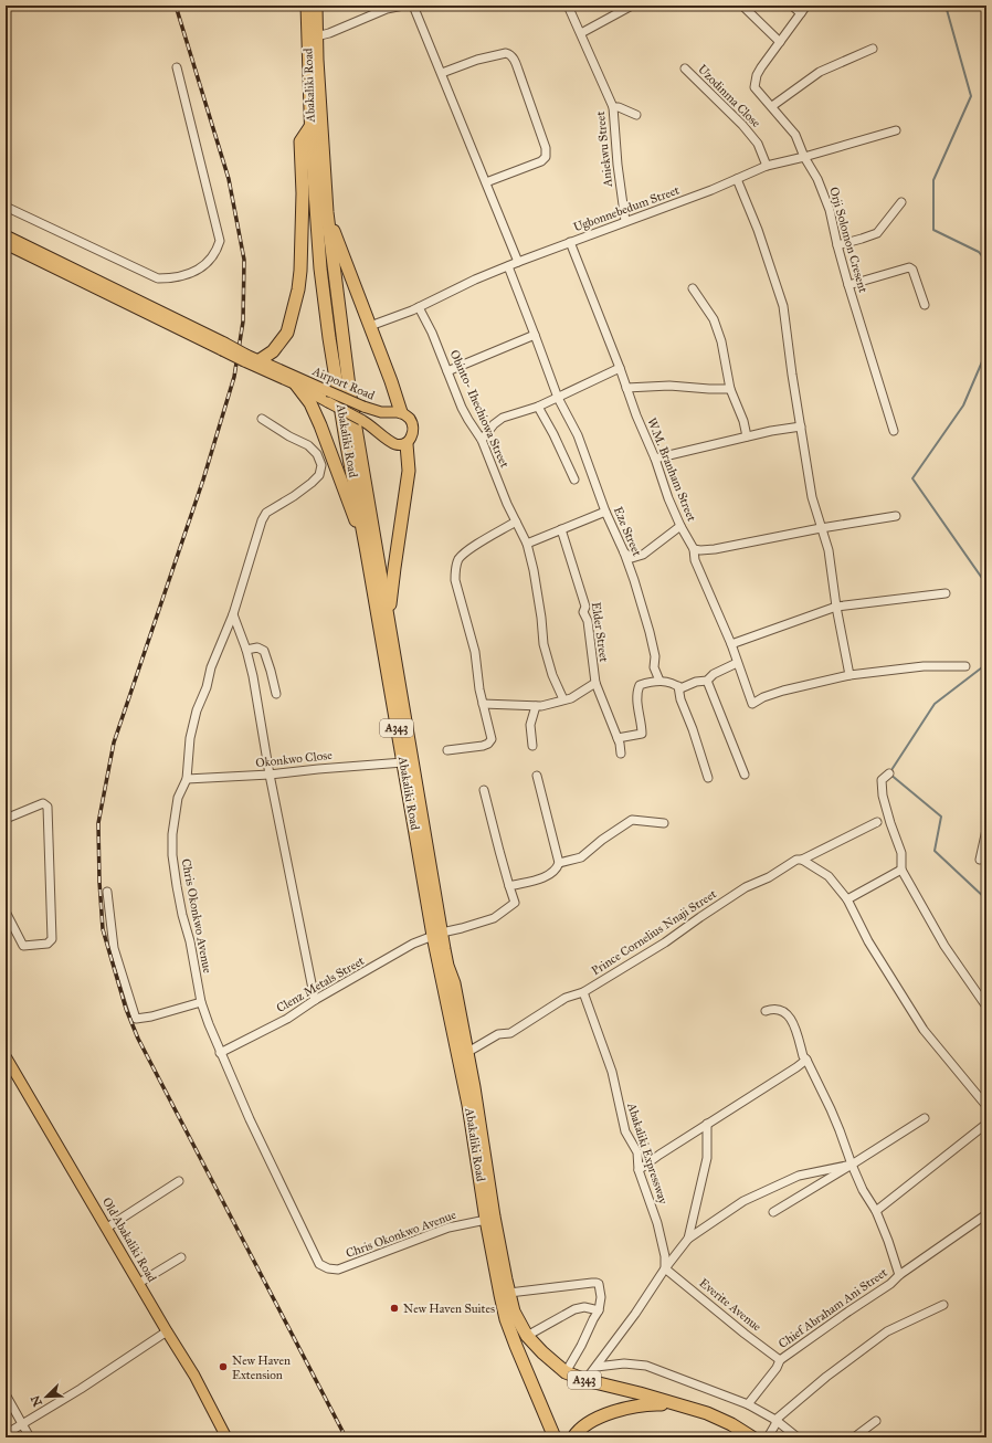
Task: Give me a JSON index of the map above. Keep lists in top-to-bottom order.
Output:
{
  "streets": {
    "highway": ["Abakaliki Road", "A343"],
    "main road": ["Airport Road", "Old Abakaliki Road"],
    "street": [
      "Uzodinma Close",
      "Aniekwu Street",
      "Ugbonnebedum Street",
      "Orji Solomon Cresent",
      "Obinto- Ihechiowa Street",
      "W.M. Branham Street",
      "Eze Street",
      "Elder Street",
      "Okonkwo Close",
      "Chris Okonkwo Avenue",
      "Prince Cornelius Nnaji Street",
      "Clenz Metals Street",
      "Abakaliki Expressway",
      "Everite Avenue",
      "Chief Abraham Ani Street"
    ]
  },
  "crossings": [
    ["Abakaliki Road", "A343"],
    ["Abakaliki Road", "Okonkwo Close"],
    ["Abakaliki Road", "Chris Okonkwo Avenue"],
    ["Abakaliki Road", "Prince Cornelius Nnaji Street"],
    ["Abakaliki Road", "Clenz Metals Street"],
    ["Uzodinma Close", "Ugbonnebedum Street"],
    ["Aniekwu Street", "Ugbonnebedum Street"],
    ["Ugbonnebedum Street", "Orji Solomon Cresent"],
    ["Ugbonnebedum Street", "Obinto- Ihechiowa Street"],
    ["Ugbonnebedum Street", "W.M. Branham Street"],
    ["Ugbonnebedum Street", "Eze Street"],
    ["Okonkwo Close", "Chris Okonkwo Avenue"],
    ["Chris Okonkwo Avenue", "Clenz Metals Street"],
    ["Prince Cornelius Nnaji Street", "Abakaliki Expressway"],
    ["Abakaliki Expressway", "Everite Avenue"],
    ["Everite Avenue", "Chief Abraham Ani Street"]
  ],
  "places": ["New Haven Suites", "New Haven Extension"],
  "north": "bottom left"
}
